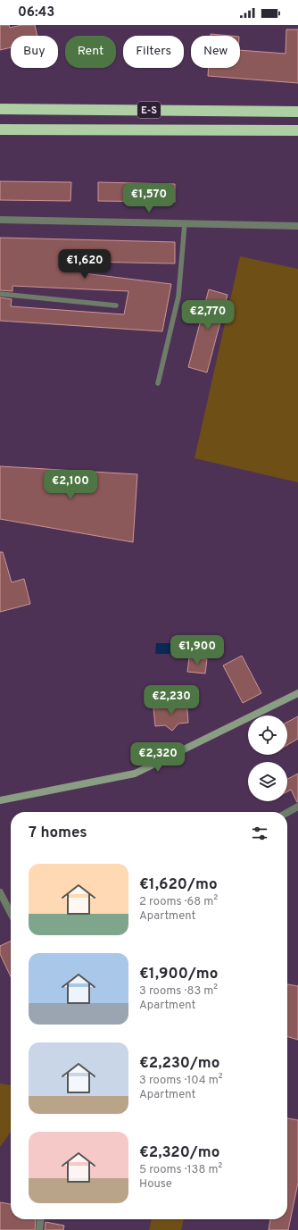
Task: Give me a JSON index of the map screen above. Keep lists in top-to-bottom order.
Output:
{
  "streets": {
    "highway": ["E-S"]
  },
  "page": {
    "status": "06:43",
    "chip": [
      "Buy",
      "Rent",
      "Filters",
      "New"
    ],
    "price": [
      "€1,570",
      "€1,620",
      "€2,770",
      "€2,100",
      "€1,900",
      "€2,230",
      "€2,320"
    ],
    "heading": "7 homes",
    "list": [
      {
        "name": "€1,620/mo",
        "note": "2 rooms · 68 m² · Apartment"
      },
      {
        "name": "€1,900/mo",
        "note": "3 rooms · 83 m² · Apartment"
      },
      {
        "name": "€2,230/mo",
        "note": "3 rooms · 104 m² · Apartment"
      },
      {
        "name": "€2,320/mo",
        "note": "5 rooms · 138 m² · House"
      }
    ]
  }
}
